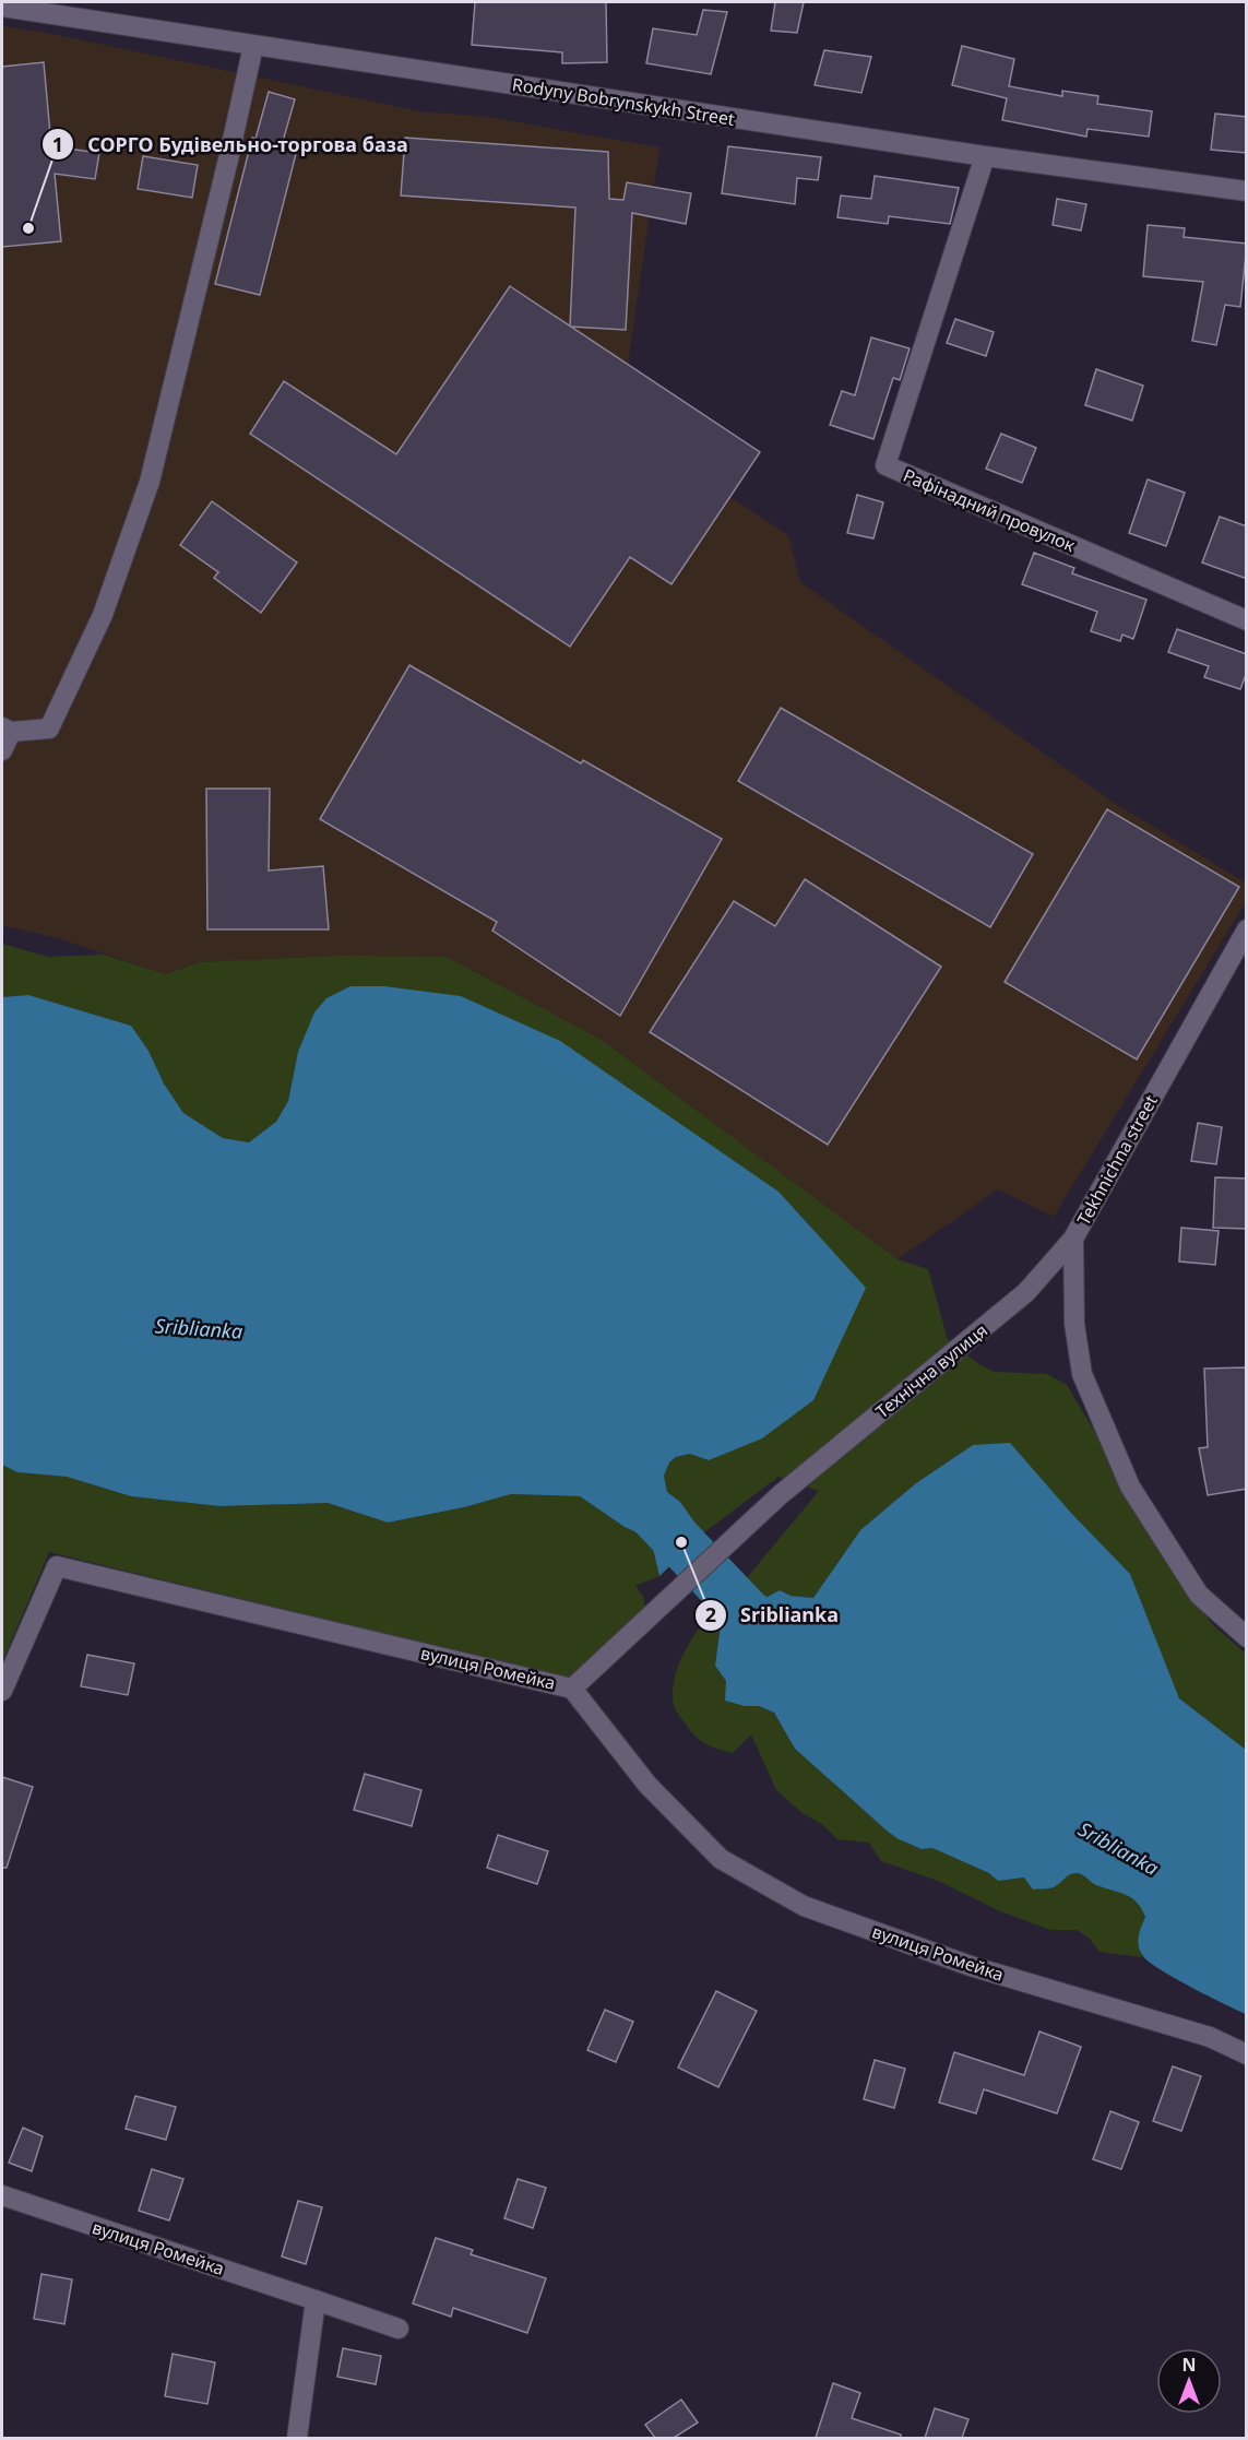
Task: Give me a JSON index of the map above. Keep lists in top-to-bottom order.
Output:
{
  "streets": {
    "street": [
      "Rodyny Bobrynskykh Street",
      "Рафінадний провулок",
      "Tekhnichna street",
      "Технічна вулиця",
      "вулиця Ромейка"
    ]
  },
  "crossings": [
    ["Rodyny Bobrynskykh Street", "Рафінадний провулок"],
    ["Tekhnichna street", "Технічна вулиця"],
    ["Технічна вулиця", "вулиця Ромейка"]
  ],
  "water": ["Sriblianka"],
  "places": ["СОРГО Будівельно-торгова база", "Sriblianka"],
  "north": "top"
}
